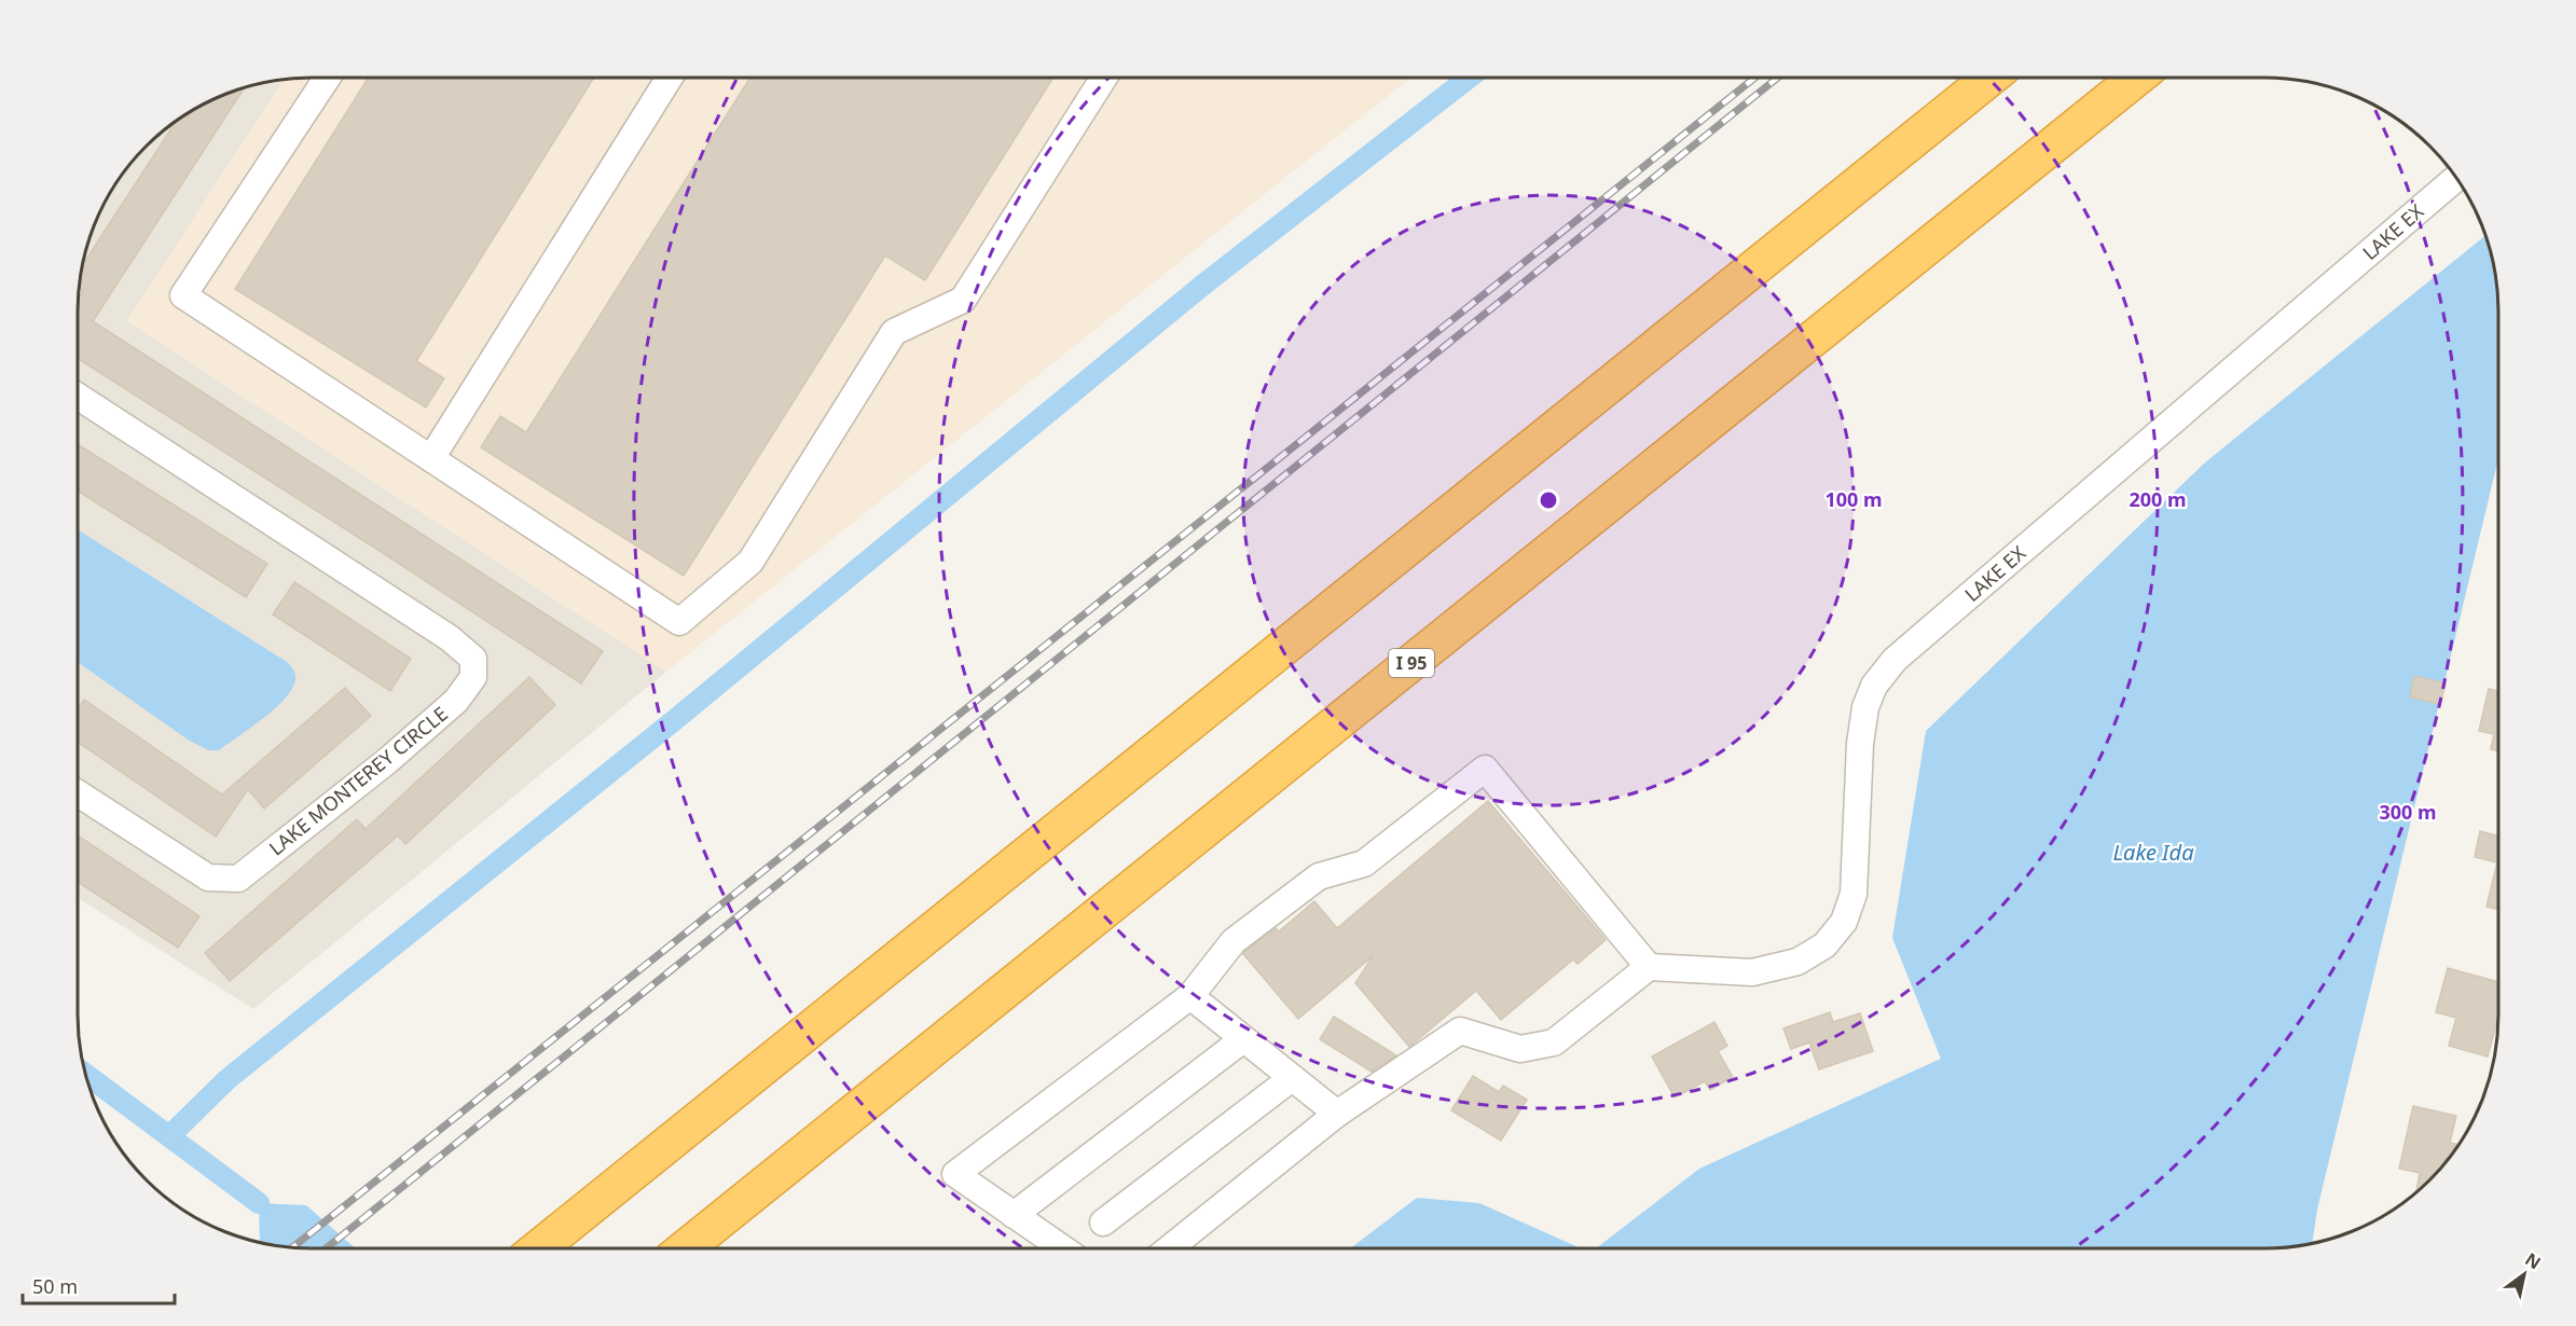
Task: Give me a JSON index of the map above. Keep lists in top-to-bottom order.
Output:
{
  "streets": {
    "highway": ["I 95"],
    "street": ["LAKE EX", "LAKE MONTEREY CIRCLE"]
  },
  "water": ["Lake Ida"],
  "scale_bar": "50 m",
  "north": "top right",
  "rings": ["100 m", "200 m", "300 m"]
}
